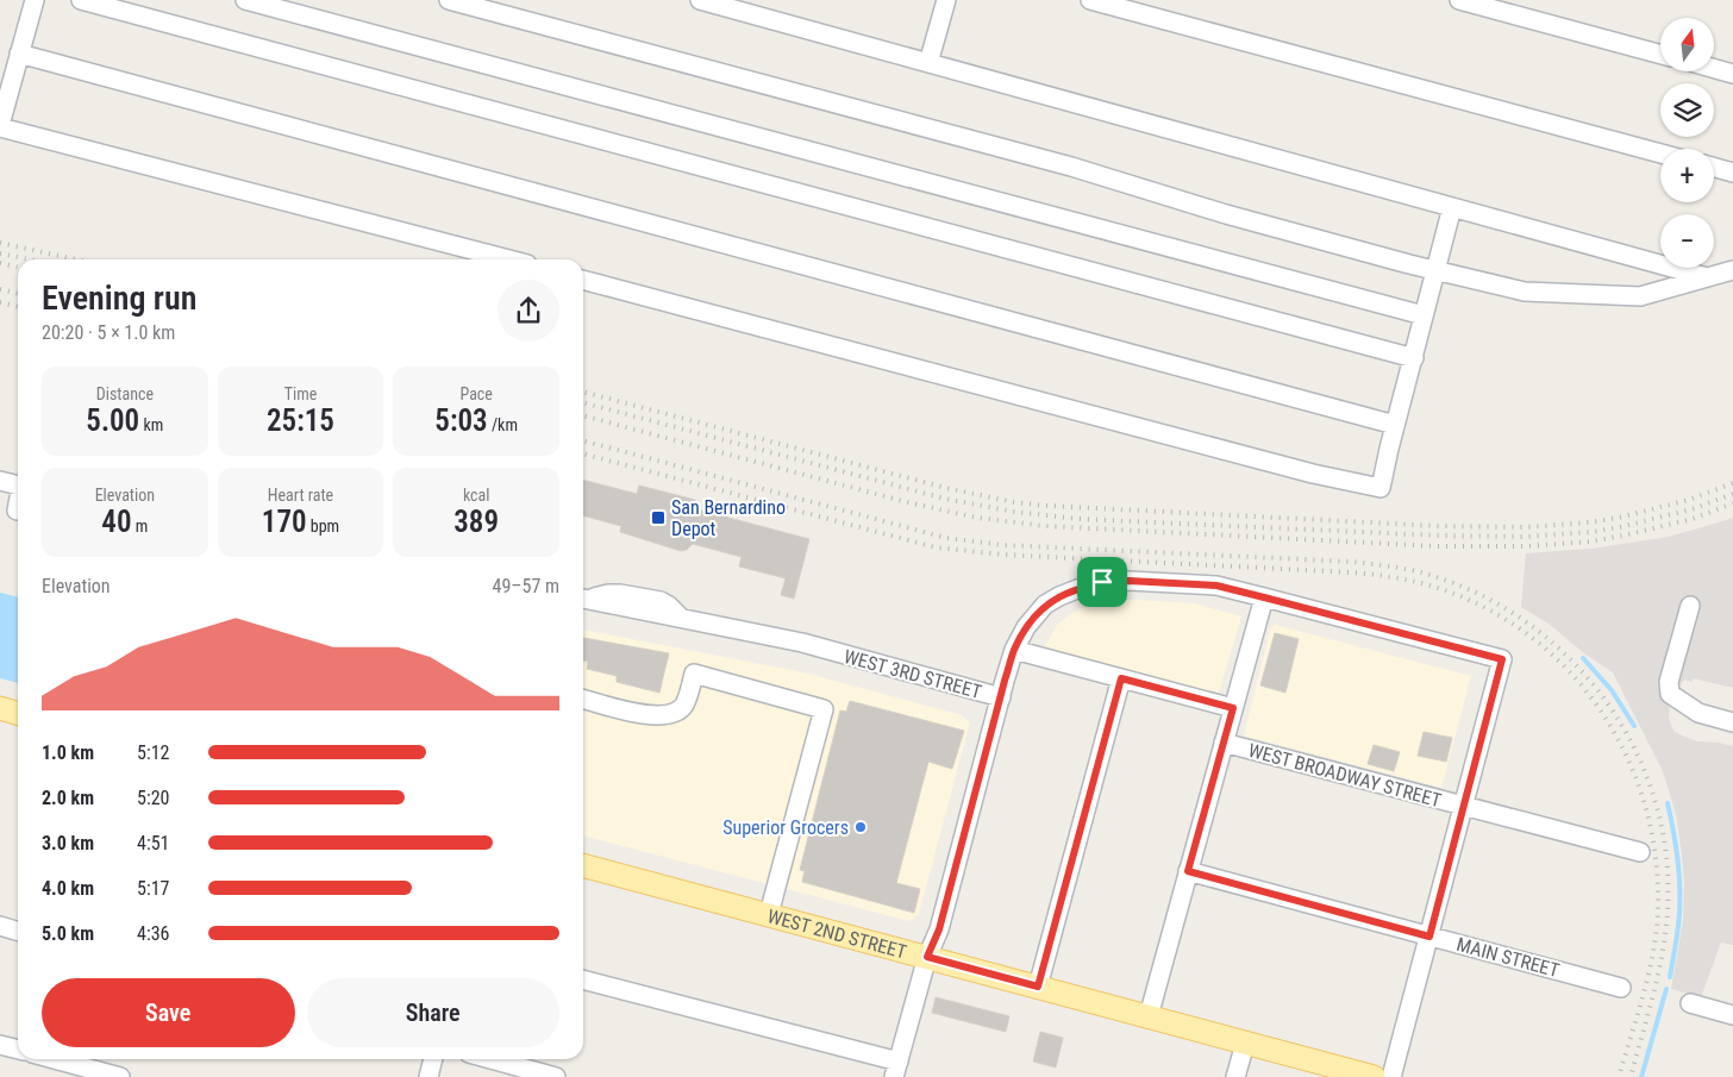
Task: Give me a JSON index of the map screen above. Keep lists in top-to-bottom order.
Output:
{
  "streets": {
    "main road": ["WEST 2ND STREET"],
    "street": ["WEST 3RD STREET", "WEST BROADWAY STREET", "MAIN STREET"]
  },
  "crossings": [
    ["WEST 3RD STREET", "WEST BROADWAY STREET"]
  ],
  "places": {
    "transit": ["San Bernardino Depot"],
    "other": ["Superior Grocers"]
  },
  "north": "top",
  "page": {
    "map_buttons": ["+", "−"],
    "heading": ["Evening run", "20:20 · 5 × 1.0 km"],
    "stats": [
      ["Distance", "5.00 km"],
      ["Time", "25:15"],
      ["Pace", "5:03 /km"],
      ["Elevation", "40 m"],
      ["Heart rate", "170 bpm"],
      ["kcal", "389"]
    ],
    "chart": ["Elevation", "49–57 m"],
    "list": [
      {
        "name": "1.0 km",
        "note": "5:12"
      },
      {
        "name": "2.0 km",
        "note": "5:20"
      },
      {
        "name": "3.0 km",
        "note": "4:51"
      },
      {
        "name": "4.0 km",
        "note": "5:17"
      },
      {
        "name": "5.0 km",
        "note": "4:36"
      }
    ],
    "buttons": ["Save", "Share"]
  }
}
